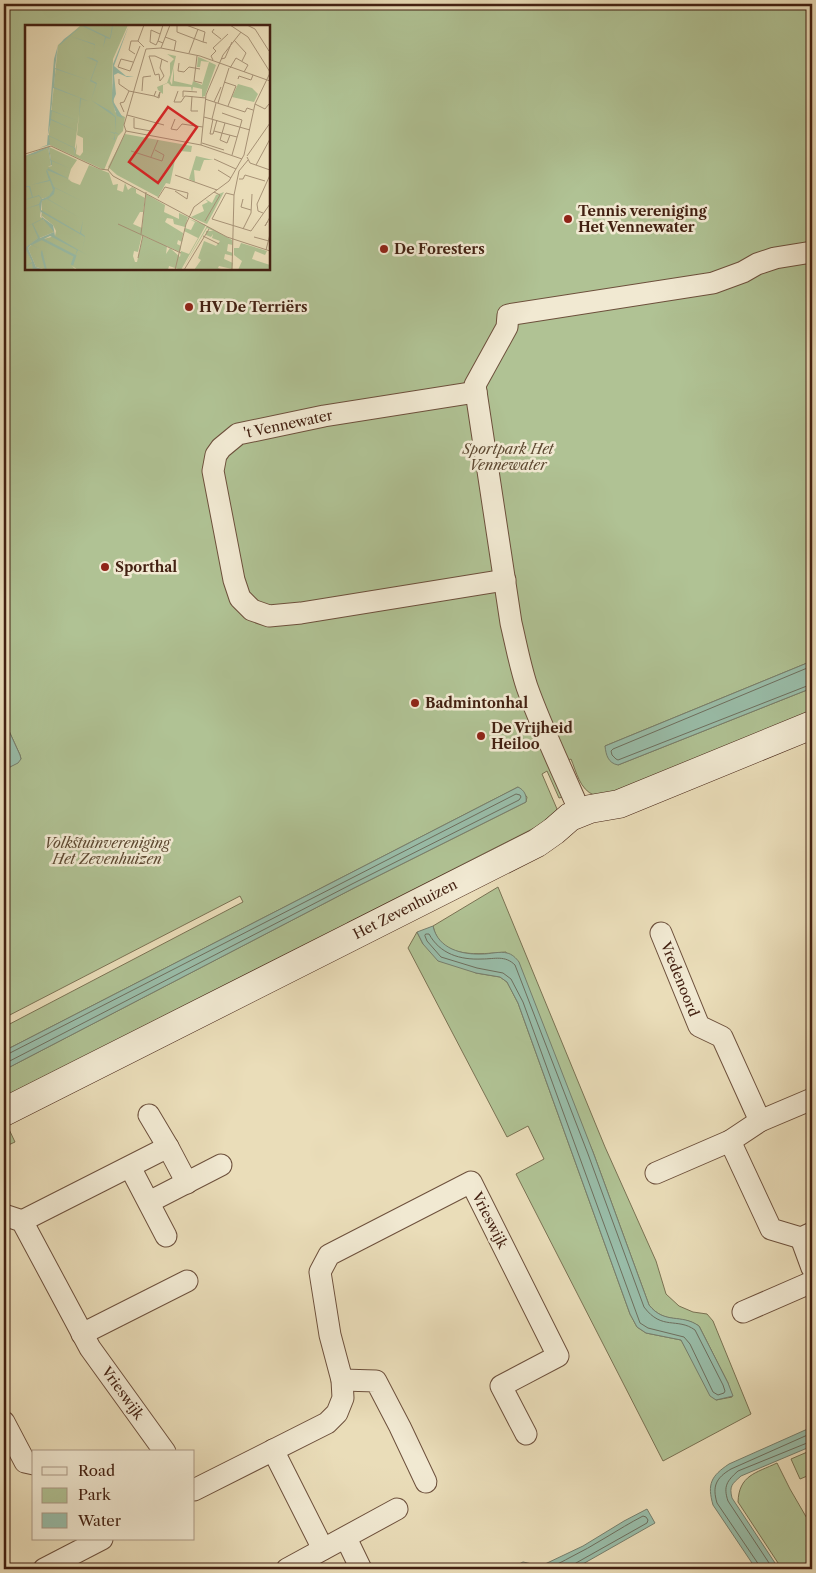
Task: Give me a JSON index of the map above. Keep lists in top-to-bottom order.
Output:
{
  "streets": {
    "street": [
      "'t Vennewater",
      "Het Zevenhuizen",
      "Vredenoord",
      "Vrieswijk"
    ]
  },
  "parks": ["Sportpark Het Vennewater", "Volkstuinvereniging Het Zevenhuizen"],
  "places": [
    "Tennis vereniging Het Vennewater",
    "De Foresters",
    "HV De Terriërs",
    "Sporthal",
    "Badmintonhal",
    "De Vrijheid Heiloo"
  ],
  "legend": ["Road", "Park", "Water"]
}
